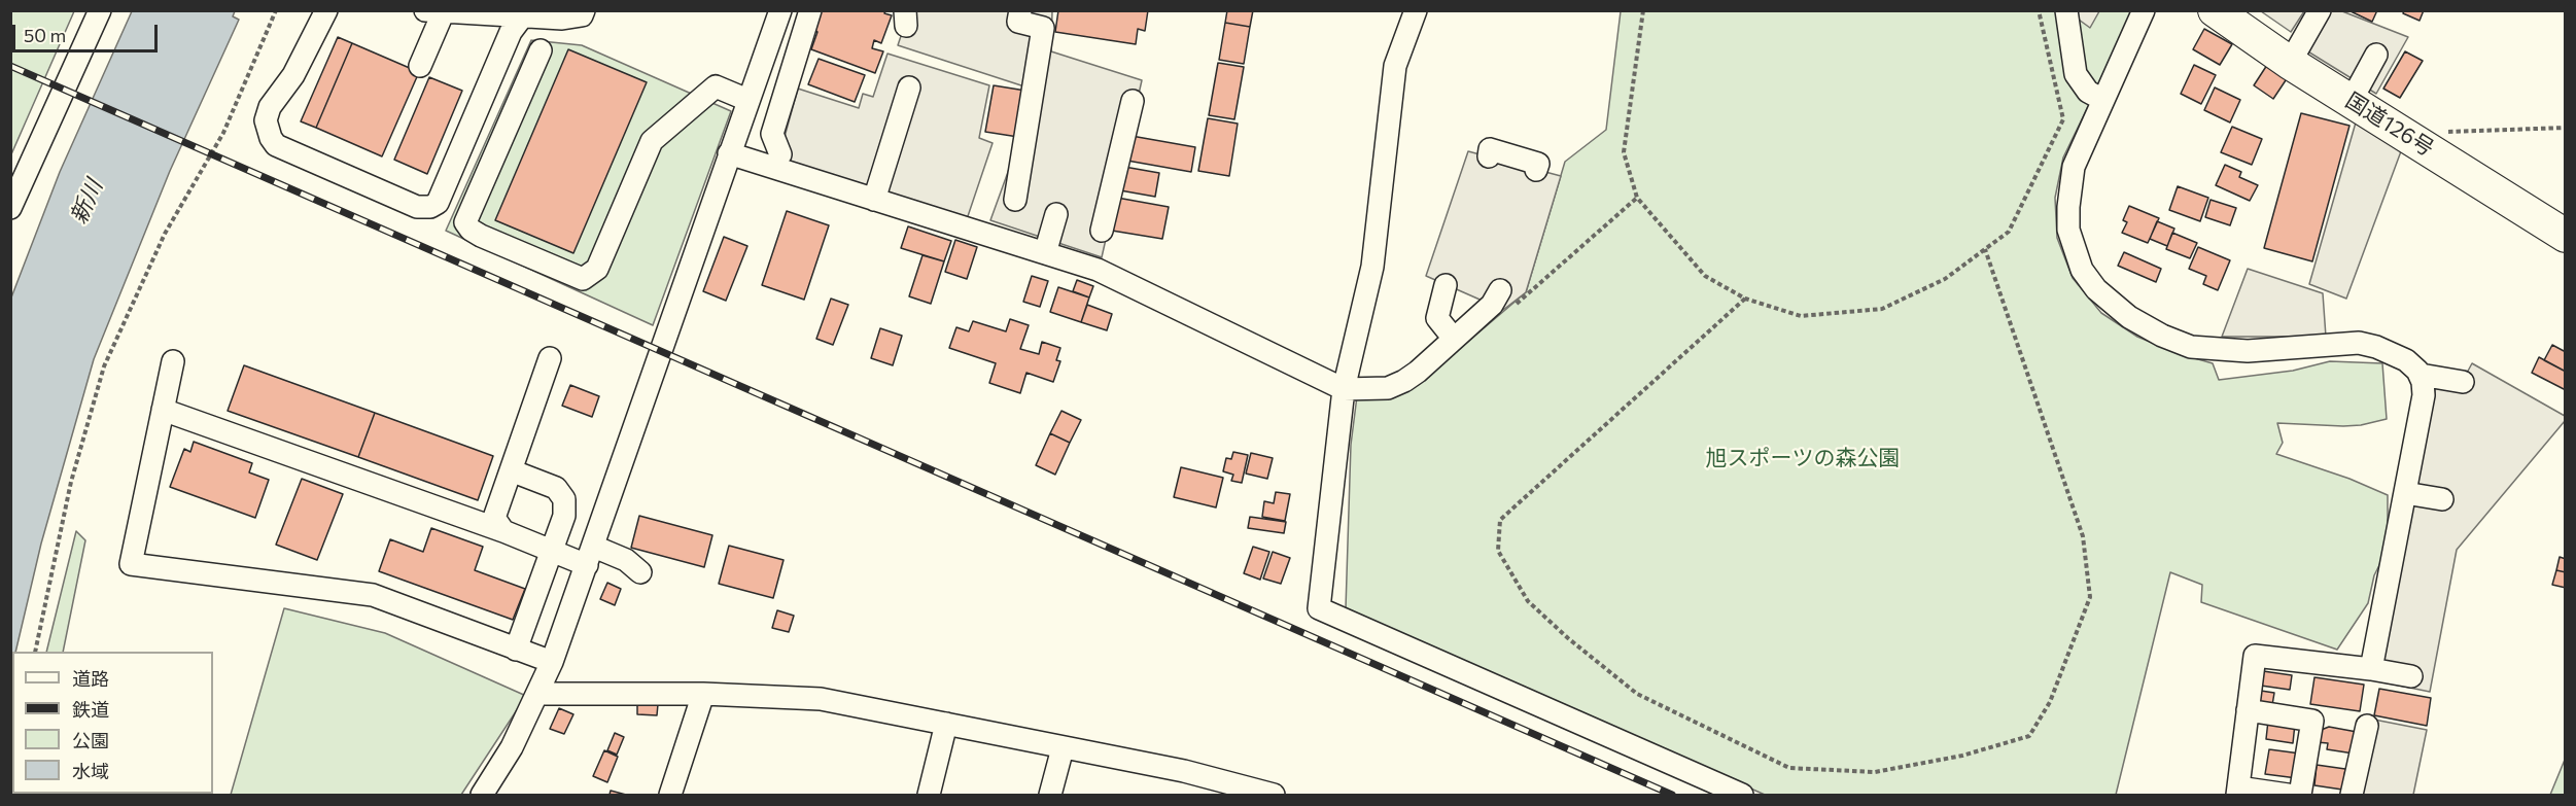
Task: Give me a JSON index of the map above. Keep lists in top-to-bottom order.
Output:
{
  "streets": {
    "highway": ["国道126号"]
  },
  "water": ["新川"],
  "parks": ["旭スポーツの森公園"],
  "legend": [
    "道路",
    "鉄道",
    "公園",
    "水域"
  ],
  "scale_bar": "50 m"
}
